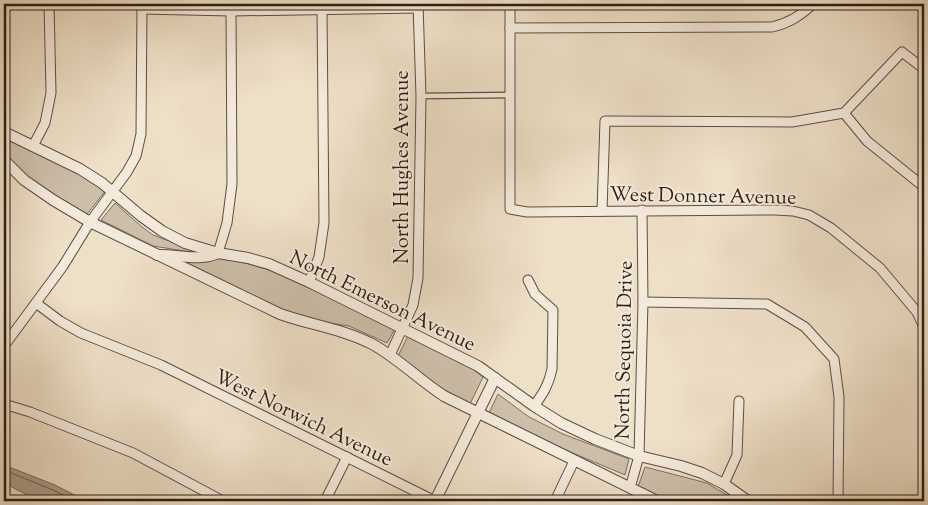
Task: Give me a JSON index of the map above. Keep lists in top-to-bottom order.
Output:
{
  "streets": {
    "street": [
      "North Hughes Avenue",
      "West Donner Avenue",
      "North Emerson Avenue",
      "North Sequoia Drive",
      "West Norwich Avenue"
    ]
  },
  "crossings": [
    ["North Hughes Avenue", "North Emerson Avenue"],
    ["West Donner Avenue", "North Sequoia Drive"],
    ["North Emerson Avenue", "North Sequoia Drive"],
    ["North Emerson Avenue", "West Norwich Avenue"]
  ]
}
